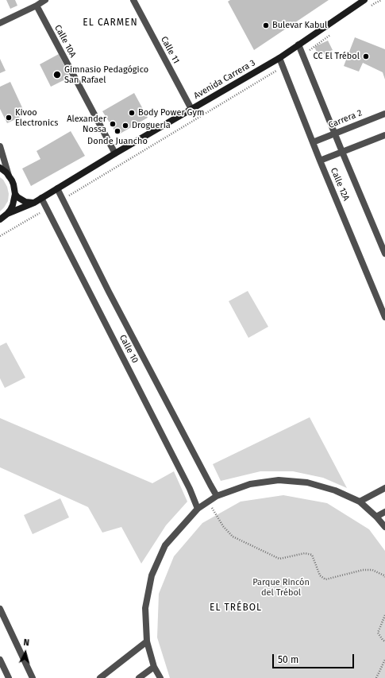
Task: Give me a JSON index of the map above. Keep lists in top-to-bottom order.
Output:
{
  "streets": {
    "main road": ["Avenida Carrera 3"],
    "street": [
      "Calle 10A",
      "Calle 11",
      "Carrera 2",
      "Calle 12A",
      "Calle 10"
    ]
  },
  "crossings": [
    ["Calle 10A", "Avenida Carrera 3"],
    ["Calle 11", "Avenida Carrera 3"],
    ["Avenida Carrera 3", "Calle 12A"],
    ["Avenida Carrera 3", "Calle 10"],
    ["Carrera 2", "Calle 12A"]
  ],
  "districts": ["EL CARMEN", "EL TRÉBOL"],
  "parks": ["Parque Rincón del Trébol"],
  "places": [
    "Bulevar Kabul",
    "CC El Trébol",
    "Gimnasio Pedagógico San Rafael",
    "Body Power Gym",
    "Kivoo Electronics",
    "Alexander Nossa",
    "Drogueria",
    "Donde Juancho"
  ],
  "scale_bar": "50 m",
  "north": "top"
}
